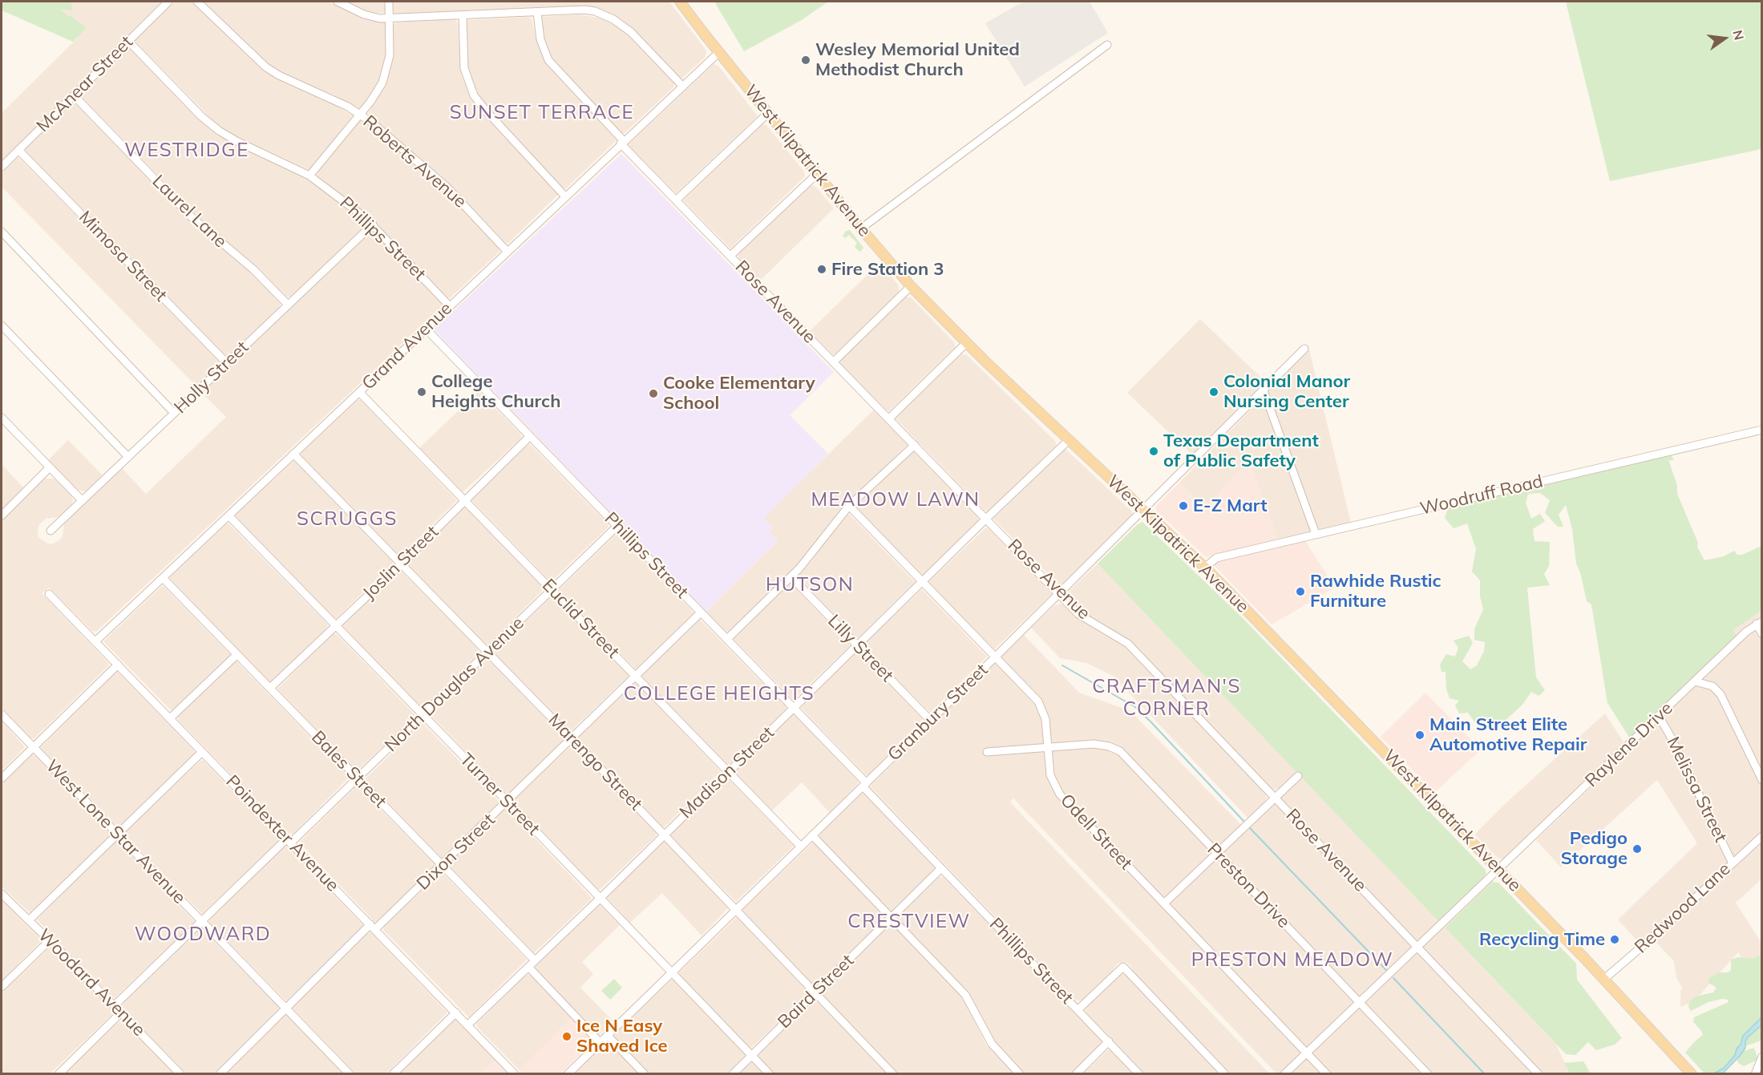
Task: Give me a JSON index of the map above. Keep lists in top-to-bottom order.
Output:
{
  "streets": {
    "main road": ["West Kilpatrick Avenue"],
    "street": [
      "McAnear Street",
      "Roberts Avenue",
      "Laurel Lane",
      "Phillips Street",
      "Mimosa Street",
      "Rose Avenue",
      "Grand Avenue",
      "Holly Street",
      "Woodruff Road",
      "Joslin Street",
      "Euclid Street",
      "Lilly Street",
      "North Douglas Avenue",
      "Granbury Street",
      "Raylene Drive",
      "Marengo Street",
      "Bales Street",
      "Madison Street",
      "Melissa Street",
      "Turner Street",
      "West Lone Star Avenue",
      "Odell Street",
      "Poindexter Avenue",
      "Dixon Street",
      "Preston Drive",
      "Redwood Lane",
      "Woodard Avenue",
      "Baird Street"
    ]
  },
  "crossings": [
    ["McAnear Street", "Laurel Lane"],
    ["McAnear Street", "Phillips Street"],
    ["McAnear Street", "Mimosa Street"],
    ["West Kilpatrick Avenue", "Grand Avenue"],
    ["West Kilpatrick Avenue", "Woodruff Road"],
    ["West Kilpatrick Avenue", "Granbury Street"],
    ["West Kilpatrick Avenue", "Raylene Drive"],
    ["West Kilpatrick Avenue", "Madison Street"],
    ["West Kilpatrick Avenue", "Redwood Lane"],
    ["Roberts Avenue", "Grand Avenue"],
    ["Laurel Lane", "Holly Street"],
    ["Phillips Street", "Grand Avenue"],
    ["Phillips Street", "Holly Street"],
    ["Phillips Street", "Joslin Street"],
    ["Phillips Street", "North Douglas Avenue"],
    ["Phillips Street", "Granbury Street"],
    ["Phillips Street", "Madison Street"],
    ["Phillips Street", "Dixon Street"],
    ["Phillips Street", "Baird Street"],
    ["Mimosa Street", "Holly Street"],
    ["Rose Avenue", "Grand Avenue"],
    ["Rose Avenue", "Granbury Street"],
    ["Rose Avenue", "Raylene Drive"],
    ["Rose Avenue", "Madison Street"],
    ["Grand Avenue", "Euclid Street"],
    ["Grand Avenue", "Marengo Street"],
    ["Grand Avenue", "Bales Street"],
    ["Grand Avenue", "Turner Street"],
    ["Grand Avenue", "Poindexter Avenue"],
    ["Joslin Street", "Euclid Street"],
    ["Joslin Street", "Marengo Street"],
    ["Joslin Street", "Bales Street"],
    ["Joslin Street", "Turner Street"],
    ["Euclid Street", "North Douglas Avenue"],
    ["Euclid Street", "Granbury Street"],
    ["Euclid Street", "Madison Street"],
    ["Euclid Street", "Dixon Street"],
    ["Lilly Street", "Granbury Street"],
    ["Lilly Street", "Madison Street"],
    ["North Douglas Avenue", "Marengo Street"],
    ["North Douglas Avenue", "Bales Street"],
    ["North Douglas Avenue", "Turner Street"],
    ["North Douglas Avenue", "West Lone Star Avenue"],
    ["North Douglas Avenue", "Poindexter Avenue"],
    ["North Douglas Avenue", "Woodard Avenue"],
    ["Granbury Street", "Marengo Street"],
    ["Granbury Street", "Turner Street"],
    ["Granbury Street", "Odell Street"],
    ["Raylene Drive", "Melissa Street"],
    ["Raylene Drive", "Odell Street"],
    ["Raylene Drive", "Preston Drive"],
    ["Marengo Street", "Madison Street"],
    ["Marengo Street", "Dixon Street"],
    ["Marengo Street", "Baird Street"],
    ["Bales Street", "Madison Street"],
    ["Bales Street", "Dixon Street"],
    ["Madison Street", "Turner Street"],
    ["Madison Street", "Odell Street"],
    ["Madison Street", "Poindexter Avenue"],
    ["Melissa Street", "Redwood Lane"],
    ["Turner Street", "Dixon Street"],
    ["Turner Street", "Baird Street"],
    ["West Lone Star Avenue", "Dixon Street"],
    ["Odell Street", "Preston Drive"],
    ["Poindexter Avenue", "Dixon Street"]
  ],
  "districts": [
    "SUNSET TERRACE",
    "WESTRIDGE",
    "MEADOW LAWN",
    "SCRUGGS",
    "HUTSON",
    "CRAFTSMAN'S CORNER",
    "COLLEGE HEIGHTS",
    "CRESTVIEW",
    "WOODWARD",
    "PRESTON MEADOW"
  ],
  "places": [
    "Wesley Memorial United Methodist Church",
    "Fire Station 3",
    "College Heights Church",
    "Colonial Manor Nursing Center",
    "Cooke Elementary School",
    "Texas Department of Public Safety",
    "E-Z Mart",
    "Rawhide Rustic Furniture",
    "Main Street Elite Automotive Repair",
    "Pedigo Storage",
    "Recycling Time",
    "Ice N Easy Shaved Ice"
  ],
  "north": "right"
}
